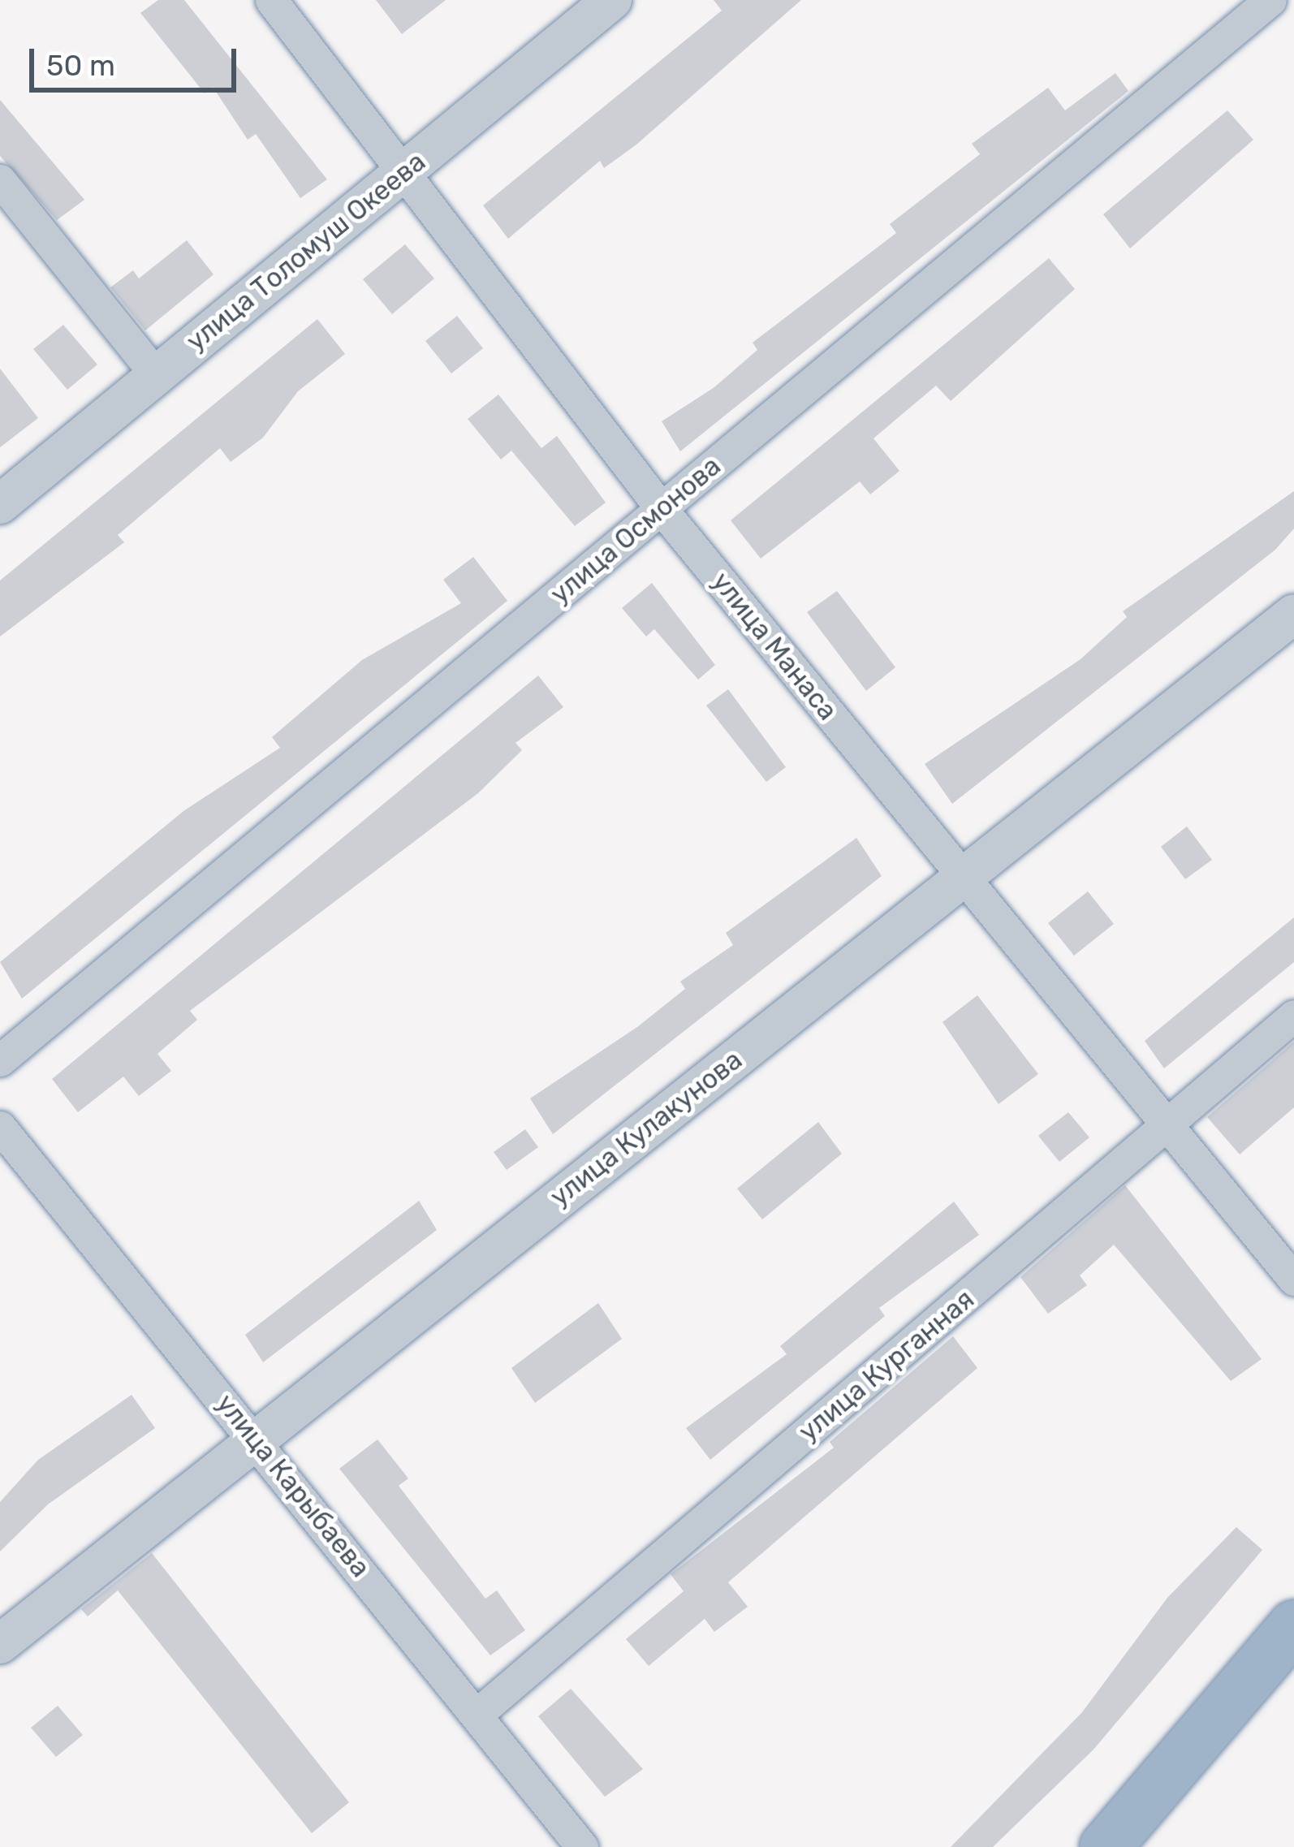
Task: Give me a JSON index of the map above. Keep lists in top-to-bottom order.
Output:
{
  "streets": {
    "street": [
      "улица Толомуш Океева",
      "улица Осмонова",
      "улица Манаса",
      "улица Кулакунова",
      "улица Курганная",
      "улица Карыбаева"
    ]
  },
  "crossings": [
    ["улица Толомуш Океева", "улица Манаса"],
    ["улица Осмонова", "улица Манаса"],
    ["улица Манаса", "улица Кулакунова"],
    ["улица Манаса", "улица Курганная"],
    ["улица Кулакунова", "улица Карыбаева"],
    ["улица Курганная", "улица Карыбаева"]
  ],
  "scale_bar": "50 m"
}
